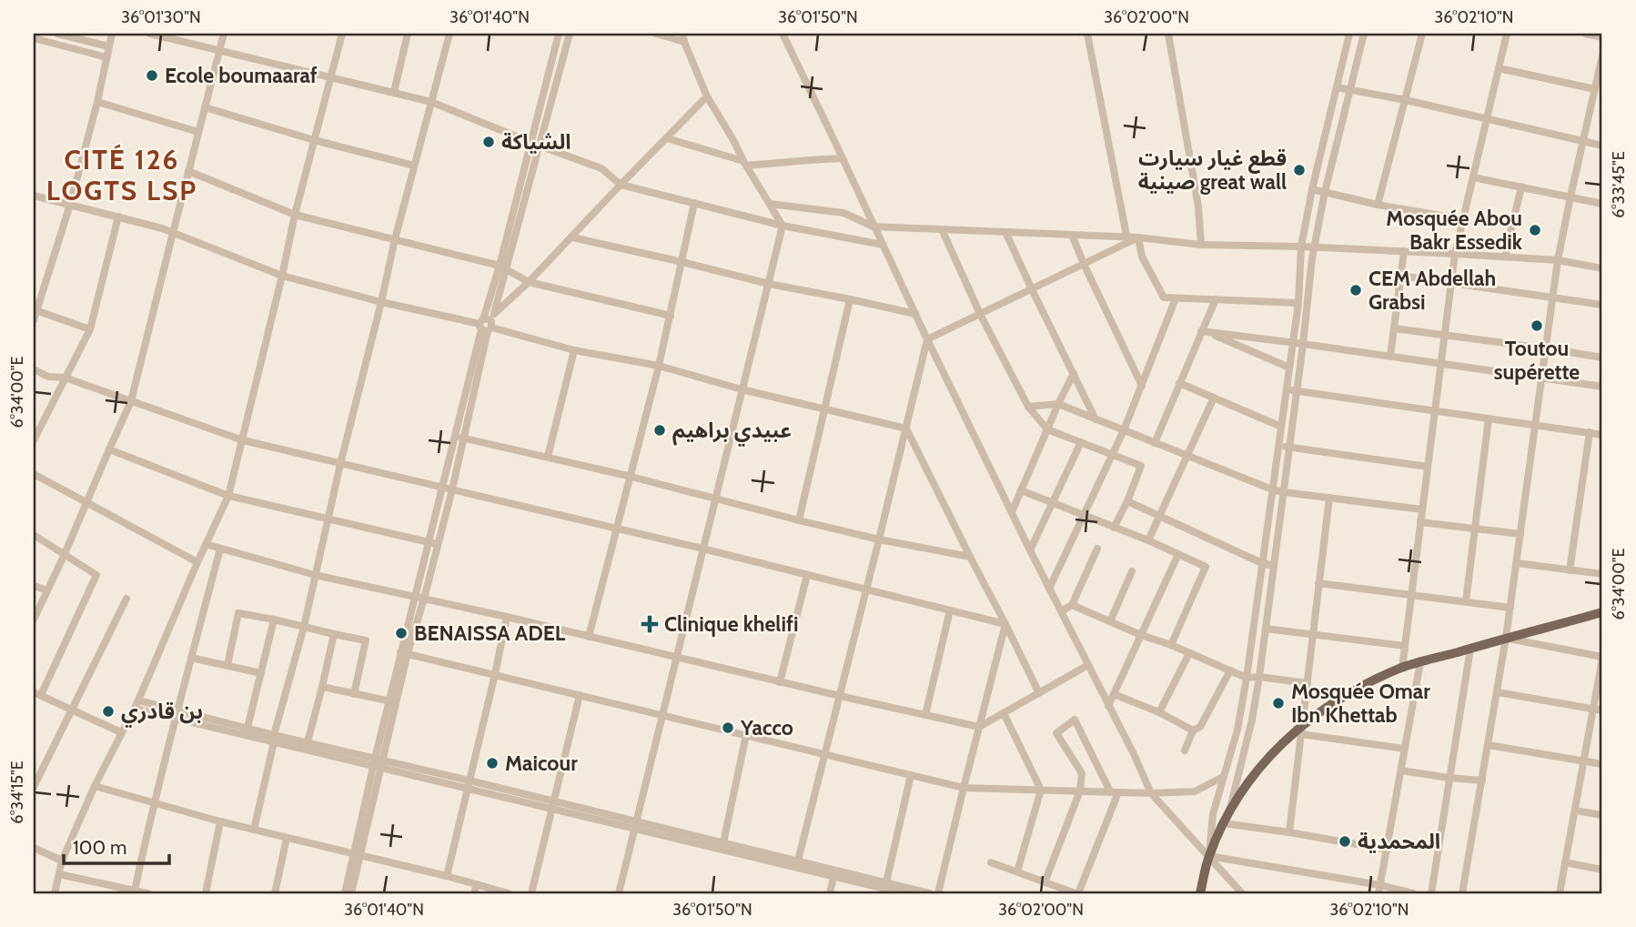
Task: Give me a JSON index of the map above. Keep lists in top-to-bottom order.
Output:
{
  "districts": ["CITÉ 126 LOGTS LSP"],
  "places": {
    "other": [
      "Ecole boumaaraf",
      "الشياكة",
      "قطع غيار سيارت صينية great wall",
      "Mosquée Abou Bakr Essedik",
      "CEM Abdellah Grabsi",
      "Toutou supérette",
      "عبيدي براهيم",
      "BENAISSA ADEL",
      "Mosquée Omar Ibn Khettab",
      "بن قادري",
      "Yacco",
      "Maicour",
      "المحمدية"
    ],
    "health": ["Clinique khelifi"]
  },
  "scale_bar": "100 m",
  "coordinates": [
    "36°01'30\"N",
    "36°01'40\"N",
    "36°01'50\"N",
    "36°02'00\"N",
    "36°02'10\"N",
    "6°33'45\"E",
    "6°34'00\"E",
    "6°34'15\"E"
  ]
}
